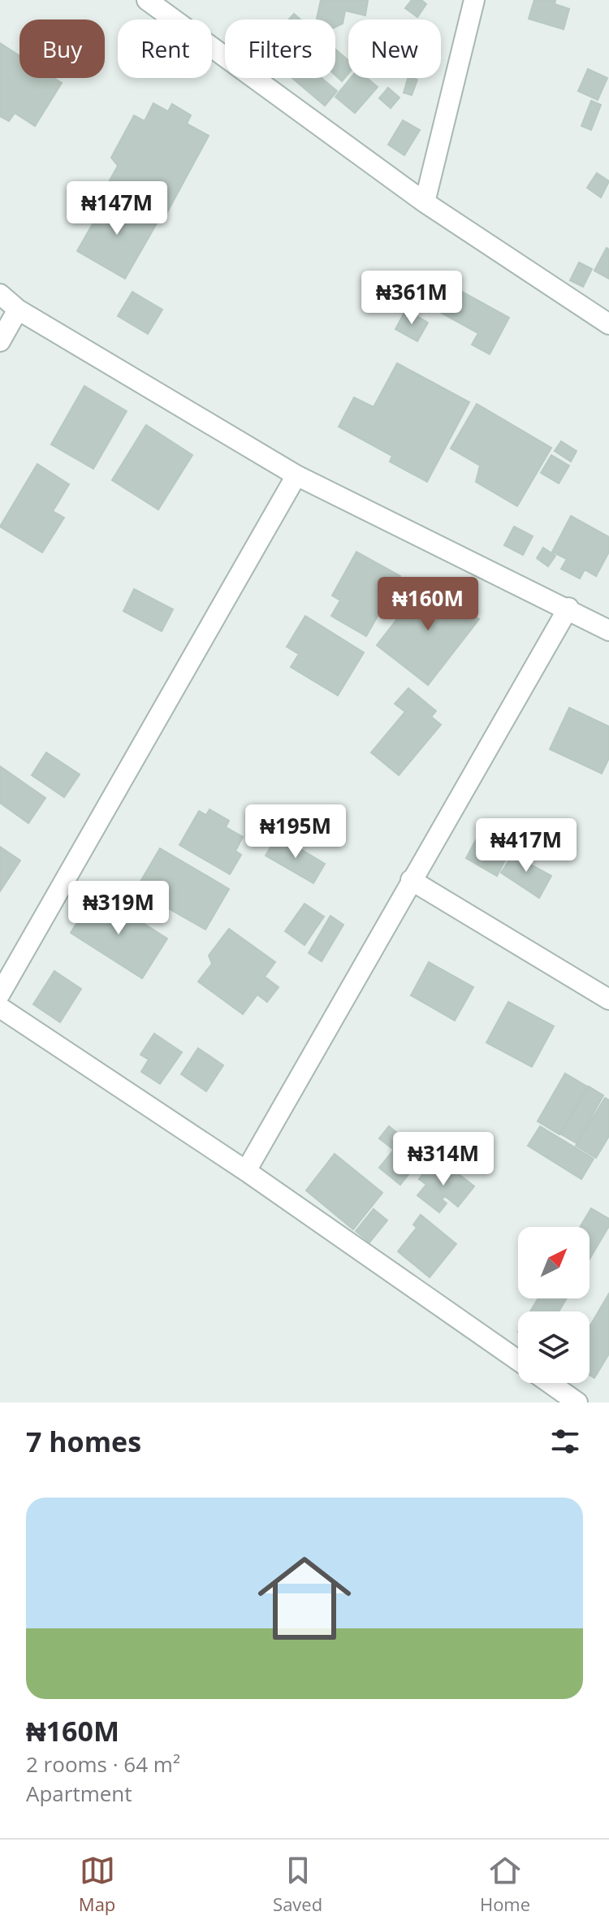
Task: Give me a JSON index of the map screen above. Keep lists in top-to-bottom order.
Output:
{
  "north": "top right",
  "page": {
    "chip": [
      "Buy",
      "Rent",
      "Filters",
      "New"
    ],
    "price": [
      "₦147M",
      "₦361M",
      "₦160M",
      "₦195M",
      "₦417M",
      "₦319M",
      "₦314M"
    ],
    "heading": "7 homes",
    "list": [
      {
        "name": "₦160M",
        "note": "2 rooms · 64 m² · Apartment"
      }
    ],
    "tabs": ["Map", "Saved", "Home"]
  }
}
